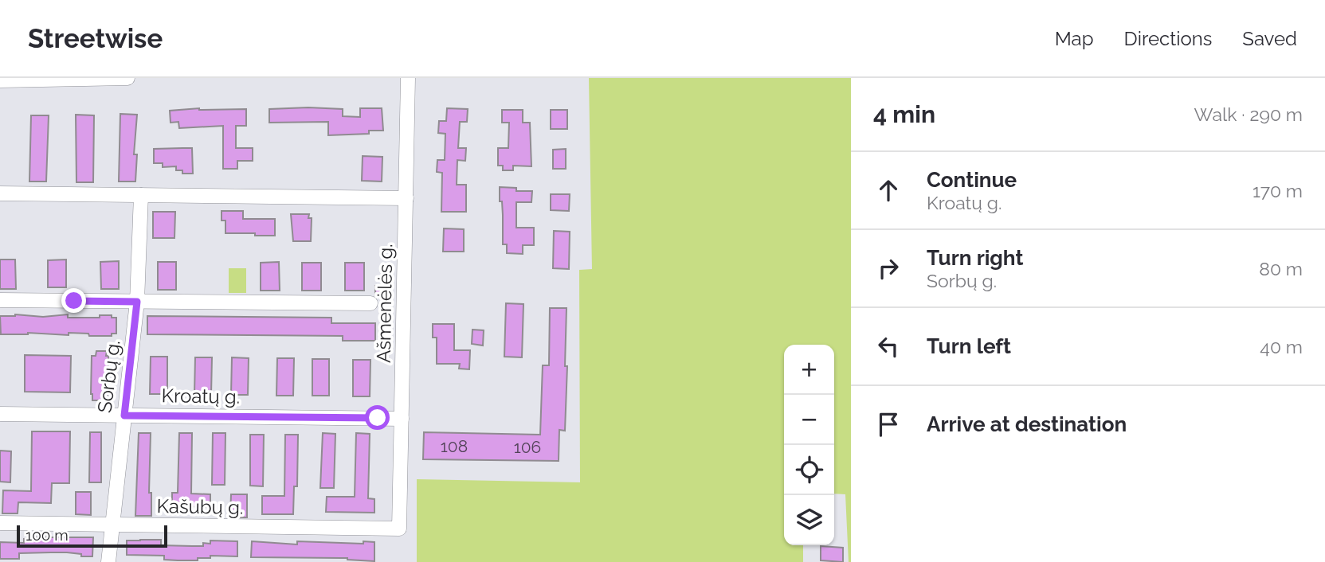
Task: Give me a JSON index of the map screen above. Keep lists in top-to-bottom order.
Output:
{
  "streets": {
    "street": [
      "Ašmenėlės g.",
      "Sorbų g.",
      "Kroatų g.",
      "Kašubų g."
    ]
  },
  "crossings": [
    ["Ašmenėlės g.", "Kroatų g."],
    ["Ašmenėlės g.", "Kašubų g."],
    ["Sorbų g.", "Kroatų g."],
    ["Sorbų g.", "Kašubų g."]
  ],
  "house_numbers": ["108", "106"],
  "scale_bar": "100 m",
  "page": {
    "header": "Streetwise",
    "nav": ["Map", "Directions", "Saved"],
    "heading": ["4 min", "Walk · 290 m"],
    "list": [
      ["Continue", "Kroatų g.", "170 m"],
      ["Turn right", "Sorbų g.", "80 m"],
      ["Turn left", "40 m"],
      "Arrive at destination"
    ],
    "map_buttons": ["+", "−"],
    "scale": "100 m"
  }
}
